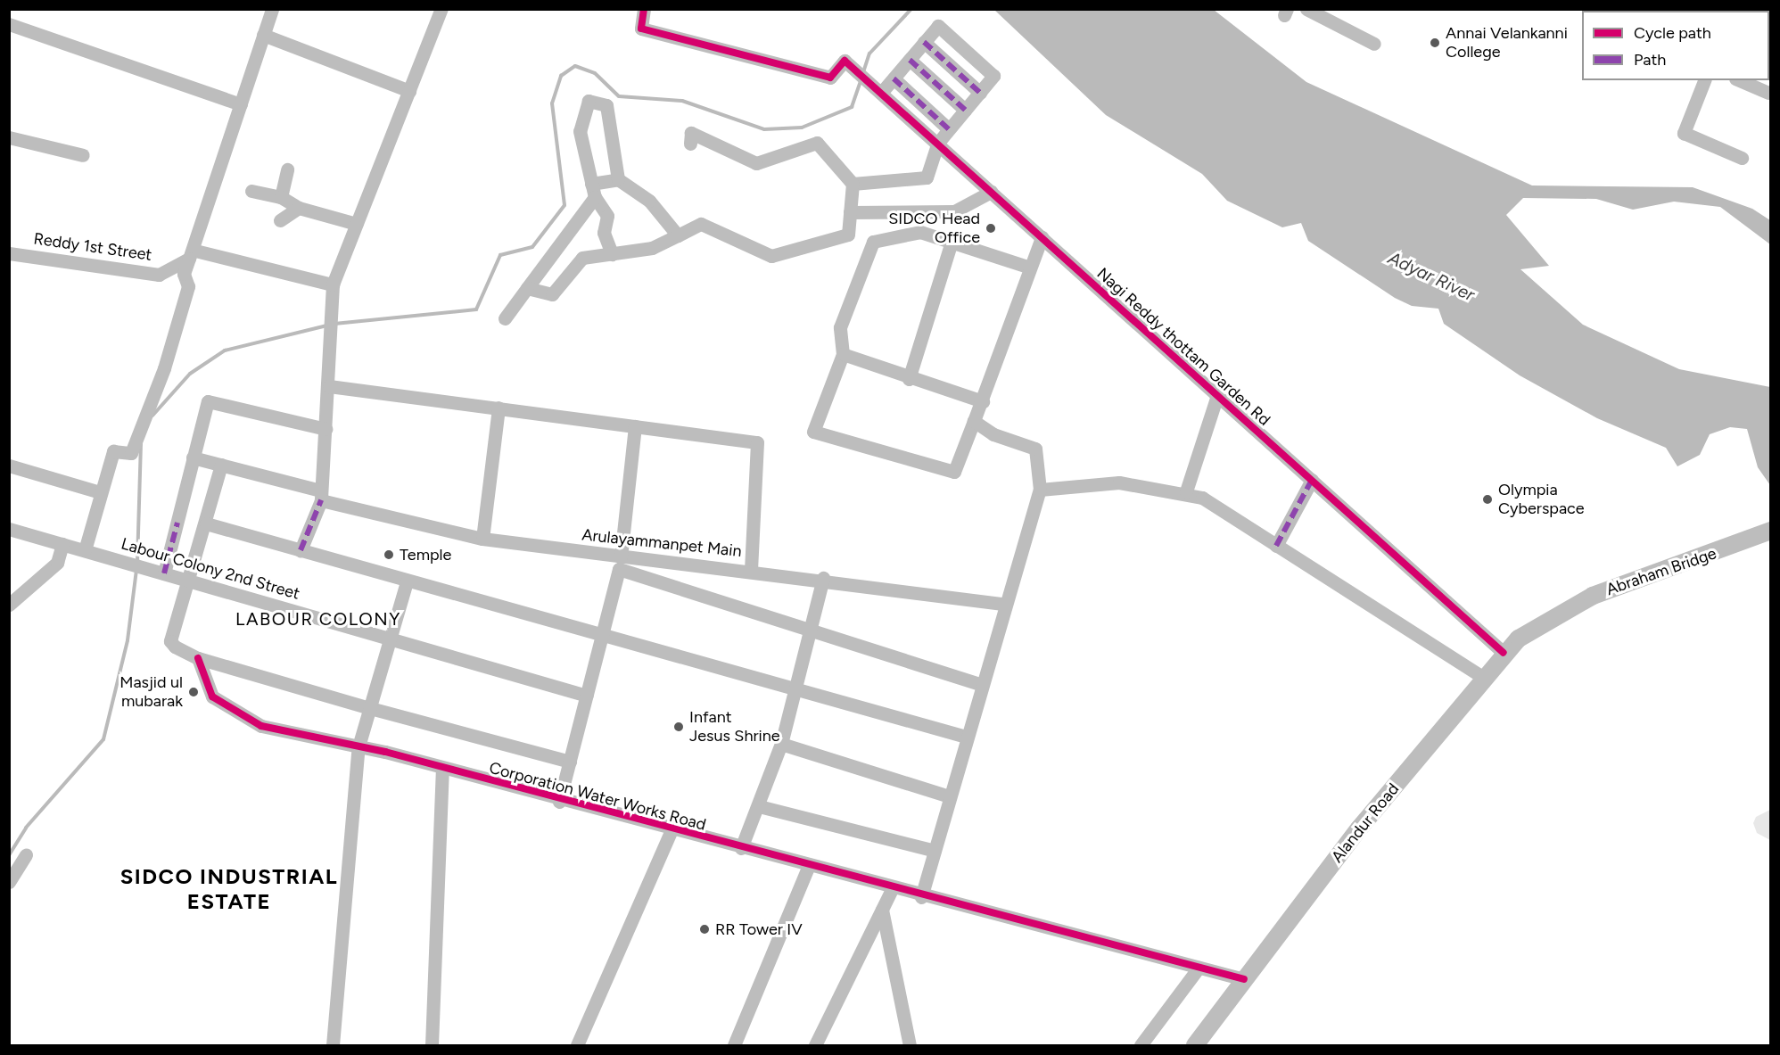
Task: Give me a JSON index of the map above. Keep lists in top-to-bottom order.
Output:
{
  "streets": {
    "main road": ["Abraham Bridge", "Alandur Road"],
    "street": [
      "Reddy 1st Street",
      "Nagi Reddy thottam Garden Rd",
      "Arulayammanpet Main",
      "Labour Colony 2nd Street",
      "Corporation Water Works Road"
    ]
  },
  "crossings": [
    ["Nagi Reddy thottam Garden Rd", "Alandur Road"],
    ["Abraham Bridge", "Alandur Road"],
    ["Corporation Water Works Road", "Alandur Road"]
  ],
  "districts": ["LABOUR COLONY", "SIDCO INDUSTRIAL ESTATE"],
  "water": ["Adyar River"],
  "places": [
    "Annai Velankanni College",
    "SIDCO Head Office",
    "Olympia Cyberspace",
    "Temple",
    "Masjid ul mubarak",
    "Infant Jesus Shrine",
    "RR Tower IV"
  ],
  "legend": ["Cycle path", "Path"]
}
